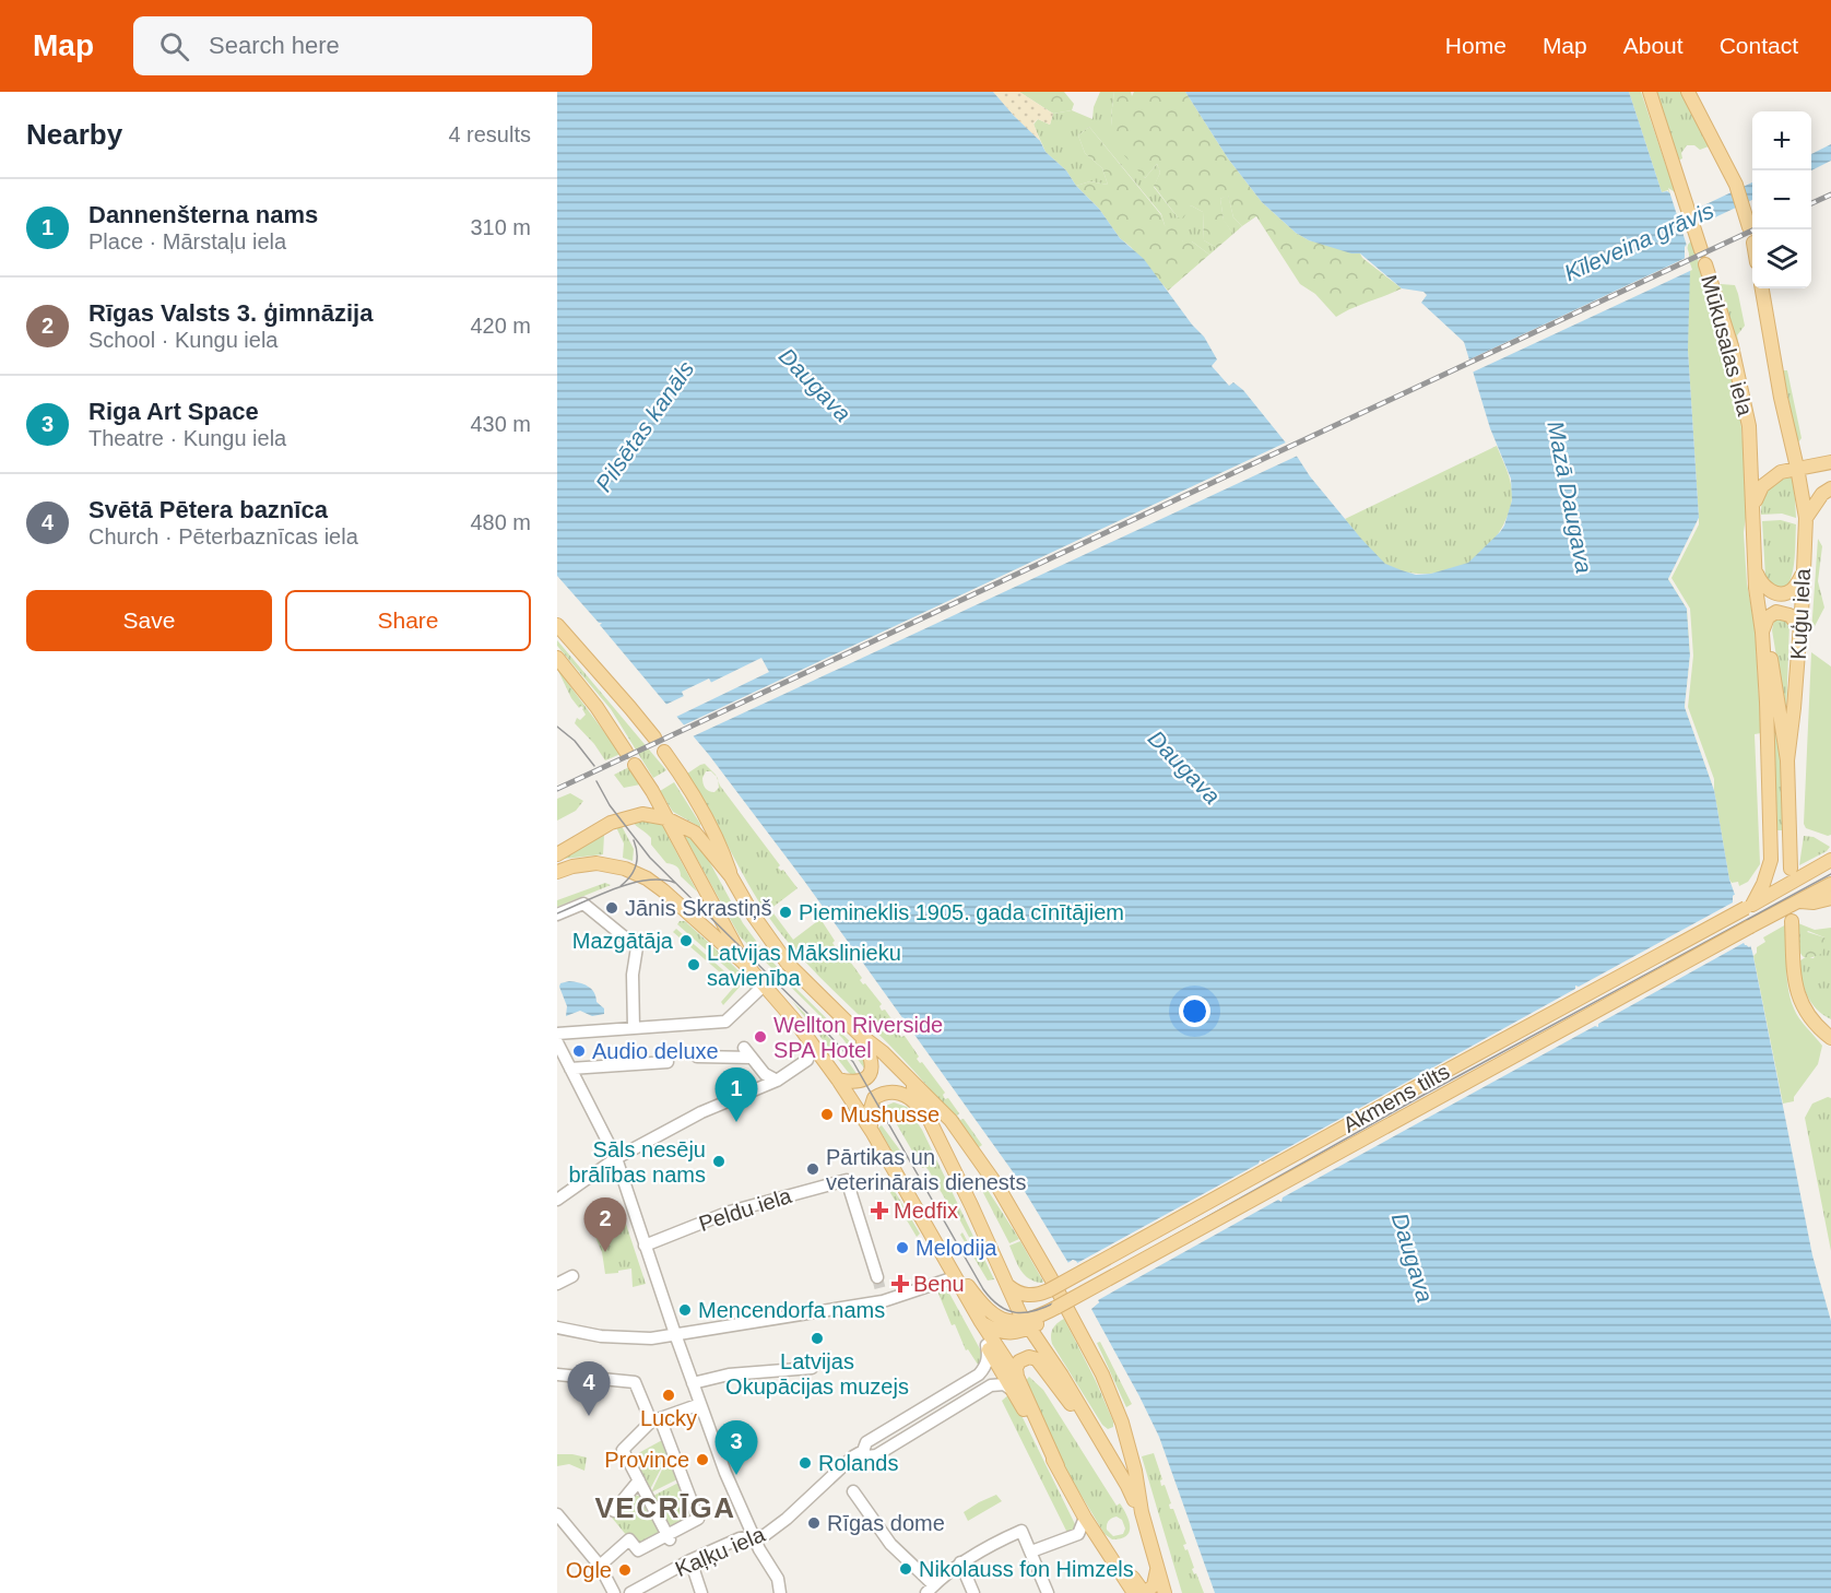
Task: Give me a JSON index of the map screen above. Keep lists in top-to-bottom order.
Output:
{
  "streets": {
    "main road": ["Mūkusalas iela", "Kuģu iela", "Akmens tilts"],
    "street": ["Peldu iela", "Kaļķu iela"]
  },
  "crossings": [
    ["Mūkusalas iela", "Kuģu iela"],
    ["Kuģu iela", "Akmens tilts"]
  ],
  "districts": ["VECRĪGA"],
  "water": [
    "Kīleveina grāvis",
    "Daugava",
    "Pilsētas kanāls",
    "Mazā Daugava"
  ],
  "places": {
    "other": [
      "Jānis Skrastiņš",
      "Piemineklis 1905. gada cīnītājiem",
      "Mazgātāja",
      "Latvijas Mākslinieku savienība",
      "Wellton Riverside SPA Hotel",
      "Audio deluxe",
      "Mushusse",
      "Sāls nesēju brālības nams",
      "Pārtikas un veterinārais dienests",
      "Melodija",
      "Mencendorfa nams",
      "Latvijas Okupācijas muzejs",
      "Lucky",
      "Province",
      "Rolands",
      "Rīgas dome",
      "Nikolauss fon Himzels",
      "Ogle"
    ],
    "health": ["Medfix", "Benu"]
  },
  "page": {
    "header": "Map",
    "search": "Search here",
    "nav": [
      "Home",
      "Map",
      "About",
      "Contact"
    ],
    "heading": ["Nearby", "4 results"],
    "map_buttons": ["+", "−"],
    "list": [
      {
        "mark": "1",
        "name": "Dannenšterna nams",
        "note": "Place · Mārstaļu iela",
        "value": "310 m"
      },
      {
        "mark": "2",
        "name": "Rīgas Valsts 3. ģimnāzija",
        "note": "School · Kungu iela",
        "value": "420 m"
      },
      {
        "mark": "3",
        "name": "Riga Art Space",
        "note": "Theatre · Kungu iela",
        "value": "430 m"
      },
      {
        "mark": "4",
        "name": "Svētā Pētera baznīca",
        "note": "Church · Pēterbaznīcas iela",
        "value": "480 m"
      }
    ],
    "buttons": ["Save", "Share"],
    "pins": [
      "1",
      "2",
      "4",
      "3"
    ]
  }
}
